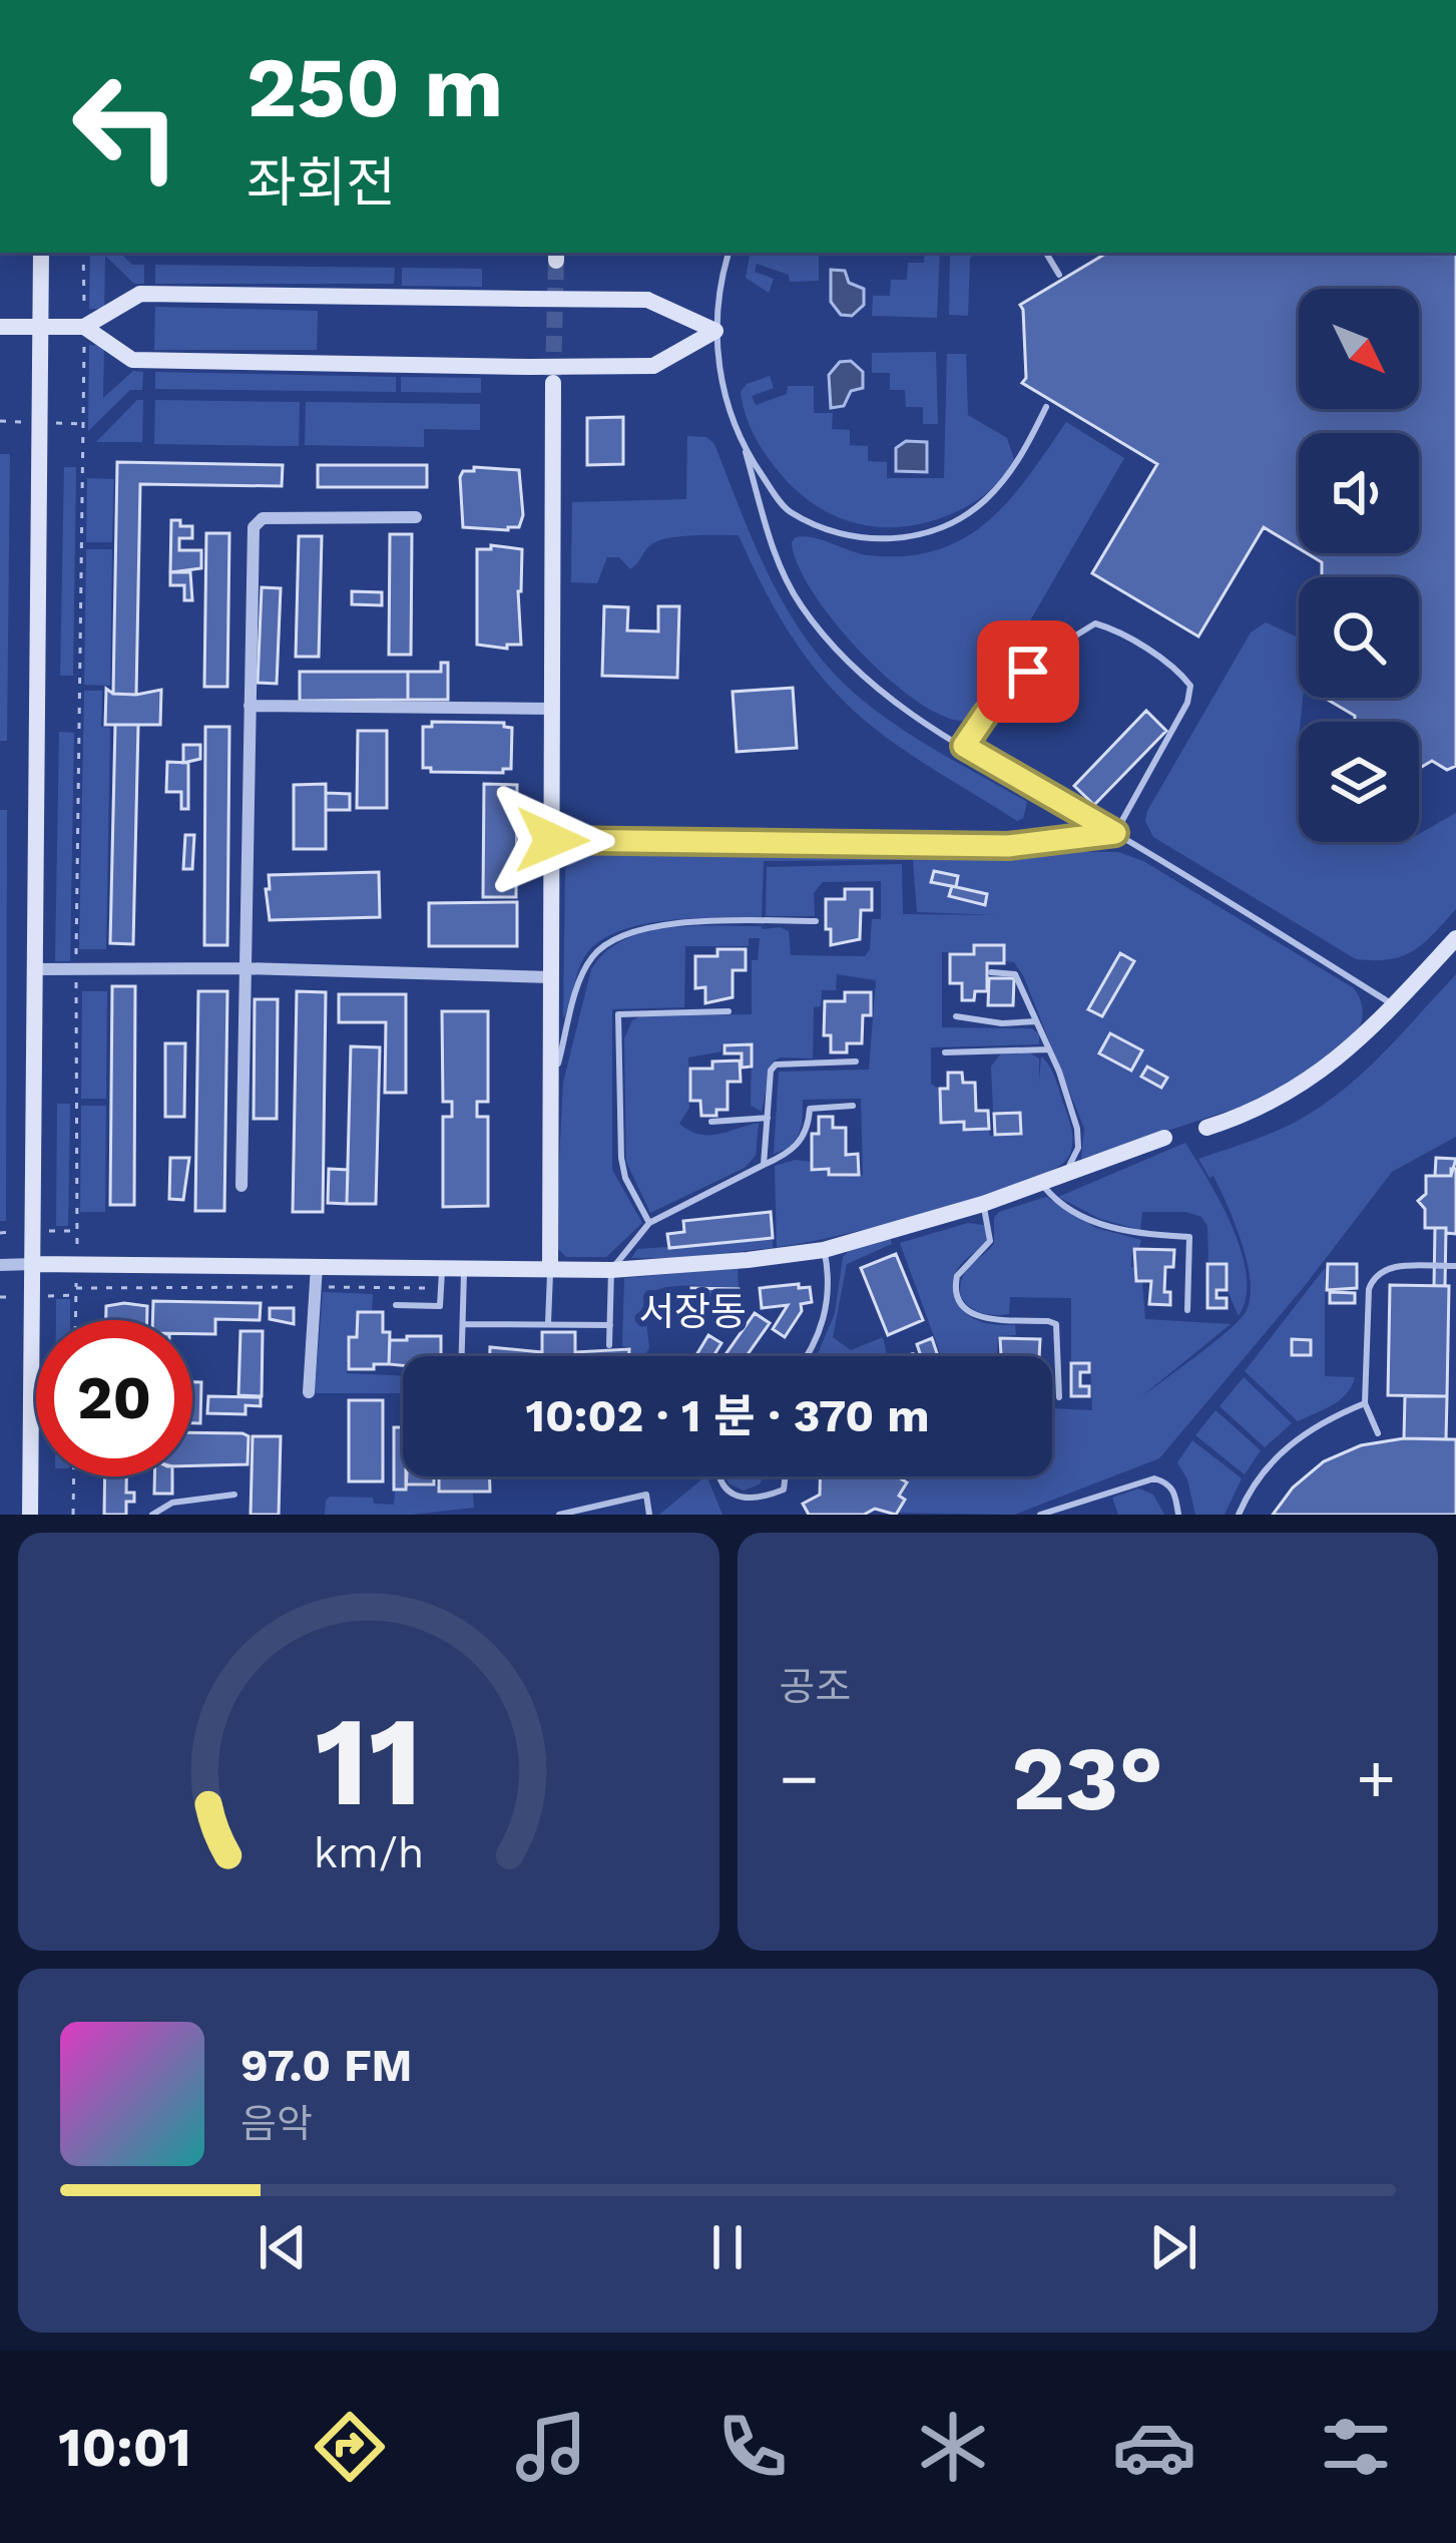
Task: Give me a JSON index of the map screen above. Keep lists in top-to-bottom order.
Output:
{
  "districts": ["서장동"],
  "north": "bottom right",
  "page": {
    "turn": ["250 m", "좌회전"],
    "limit": "20",
    "trip": "10:02 · 1 분 · 370 m",
    "tile": "공조",
    "heat": ["−", "23°", "+"],
    "song": ["97.0 FM", "음악"],
    "tabs": "10:01",
    "gauge": ["11", "km/h"]
  }
}
